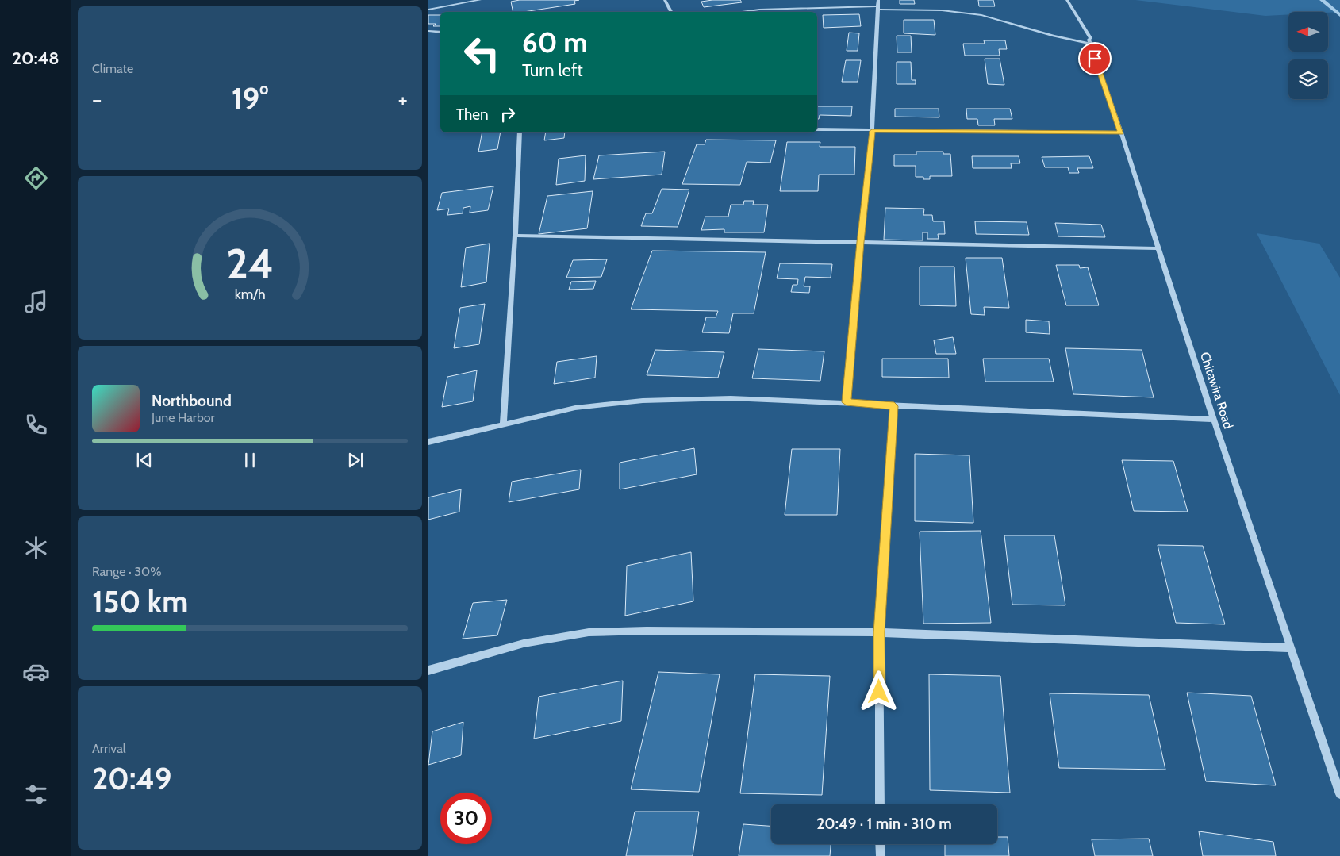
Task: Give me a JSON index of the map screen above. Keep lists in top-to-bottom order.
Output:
{
  "streets": {
    "street": ["Chitawira Road"]
  },
  "north": "left",
  "page": {
    "tabs": "20:48",
    "tile": [
      "Climate",
      ["Range · 30%", "150 km"],
      ["Arrival", "20:49"]
    ],
    "turn": ["60 m", "Turn left"],
    "heat": ["−", "19°", "+"],
    "then": "Then",
    "song": ["Northbound", "June Harbor"],
    "limit": "30",
    "trip": "20:49 · 1 min · 310 m",
    "gauge": ["24", "km/h"]
  }
}
